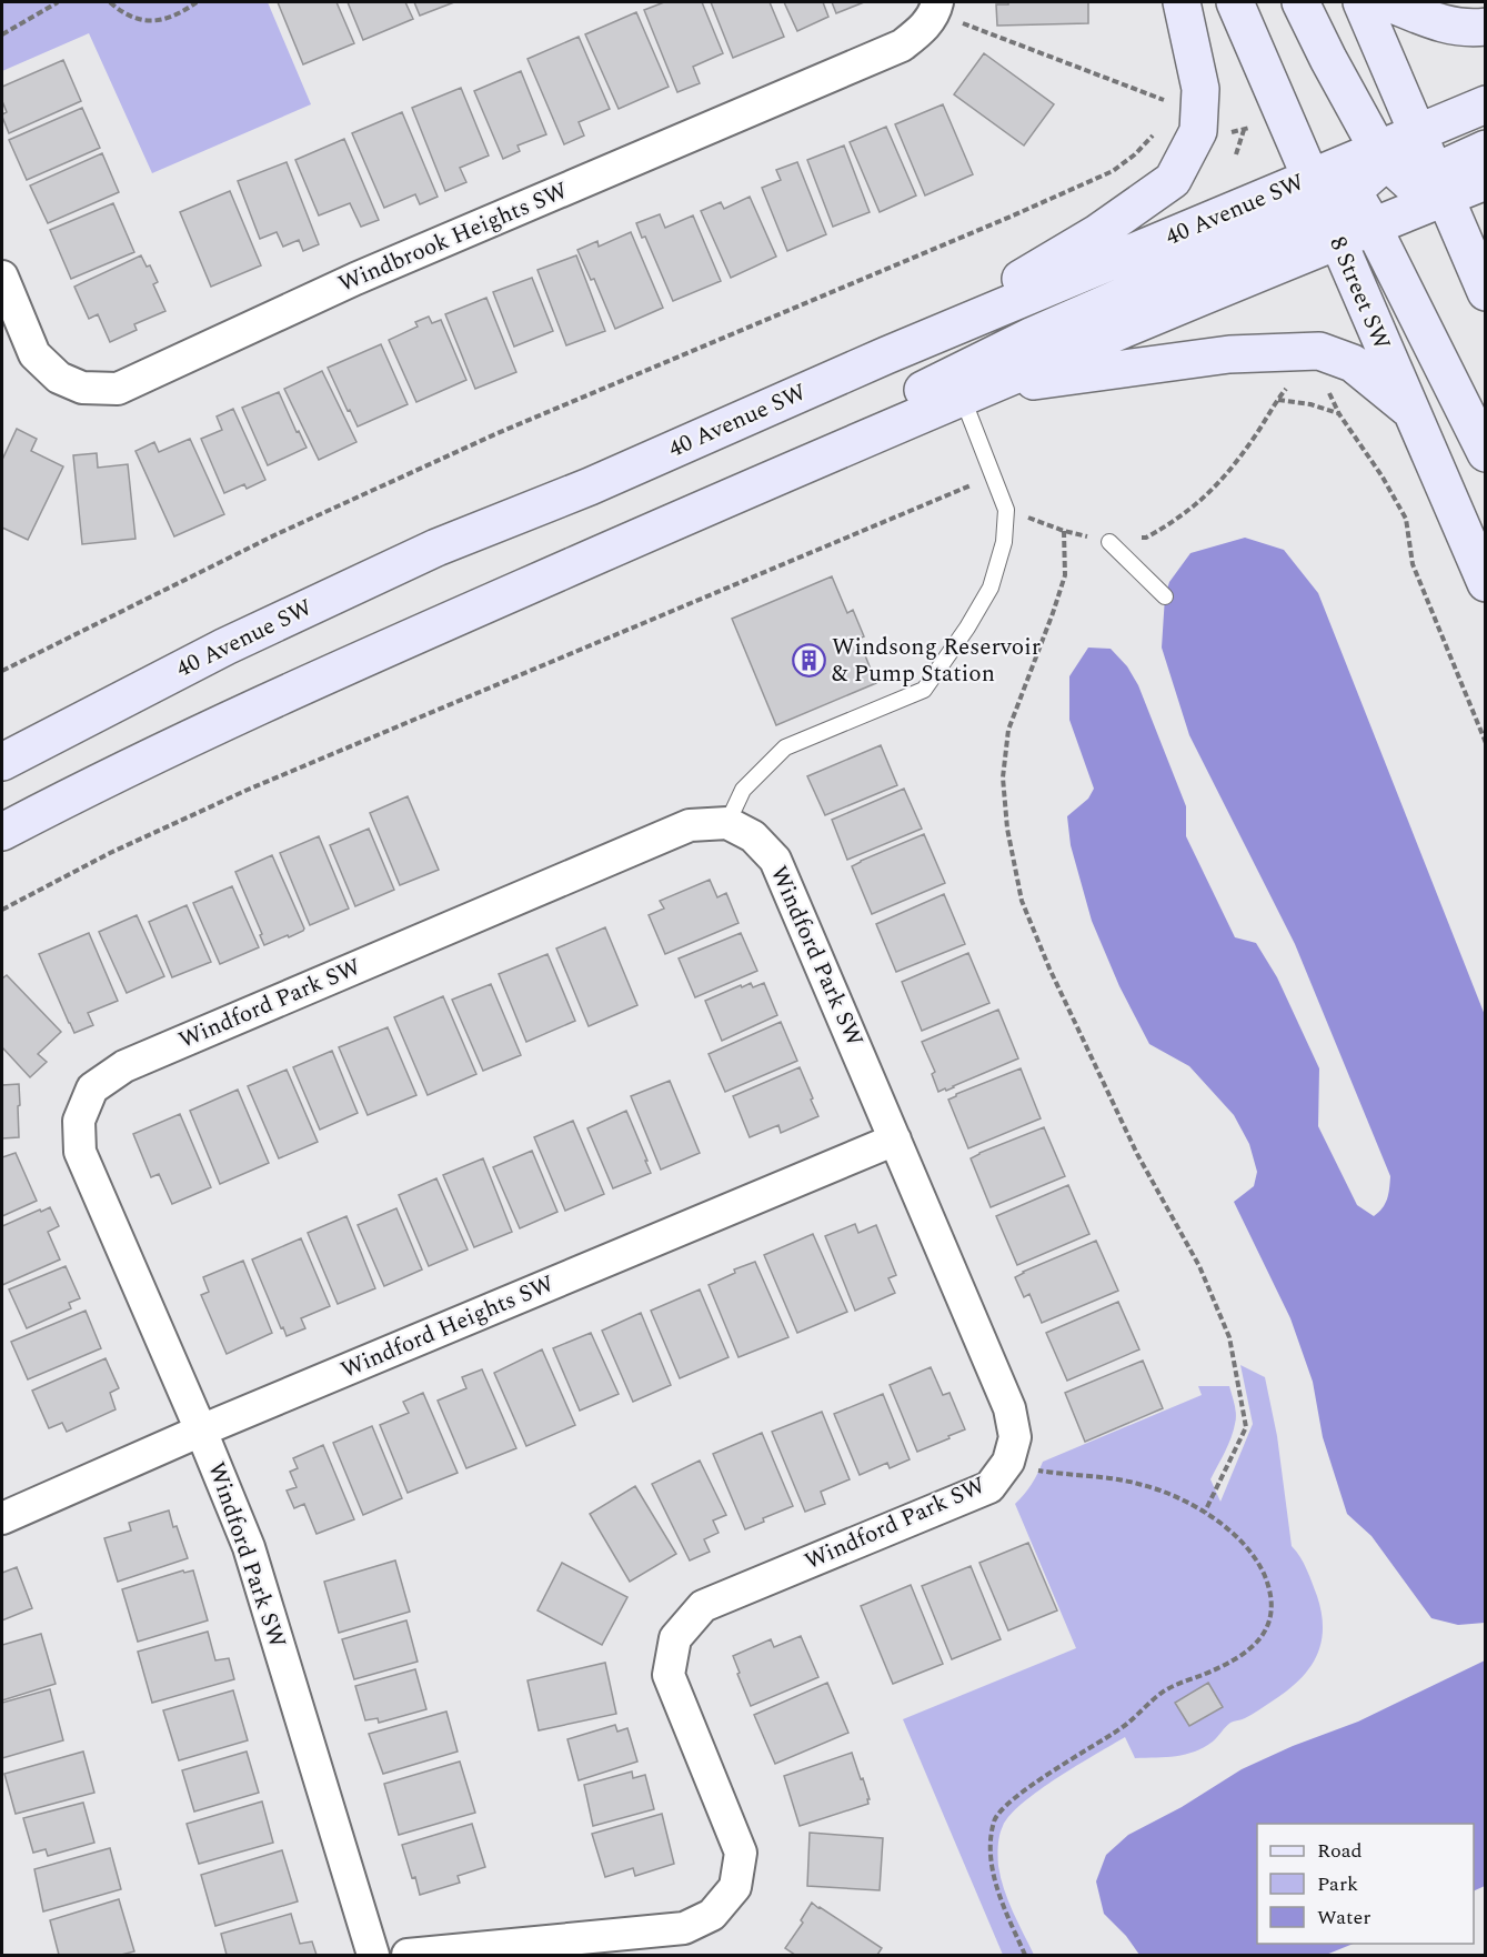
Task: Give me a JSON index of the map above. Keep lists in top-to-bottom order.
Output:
{
  "streets": {
    "main road": ["40 Avenue SW", "8 Street SW"],
    "street": ["Windbrook Heights SW", "Windford Park SW", "Windford Heights SW"]
  },
  "crossings": [
    ["40 Avenue SW", "8 Street SW"],
    ["Windford Park SW", "Windford Heights SW"]
  ],
  "places": {
    "building": ["Windsong Reservoir & Pump Station"]
  },
  "legend": ["Road", "Park", "Water"]
}
